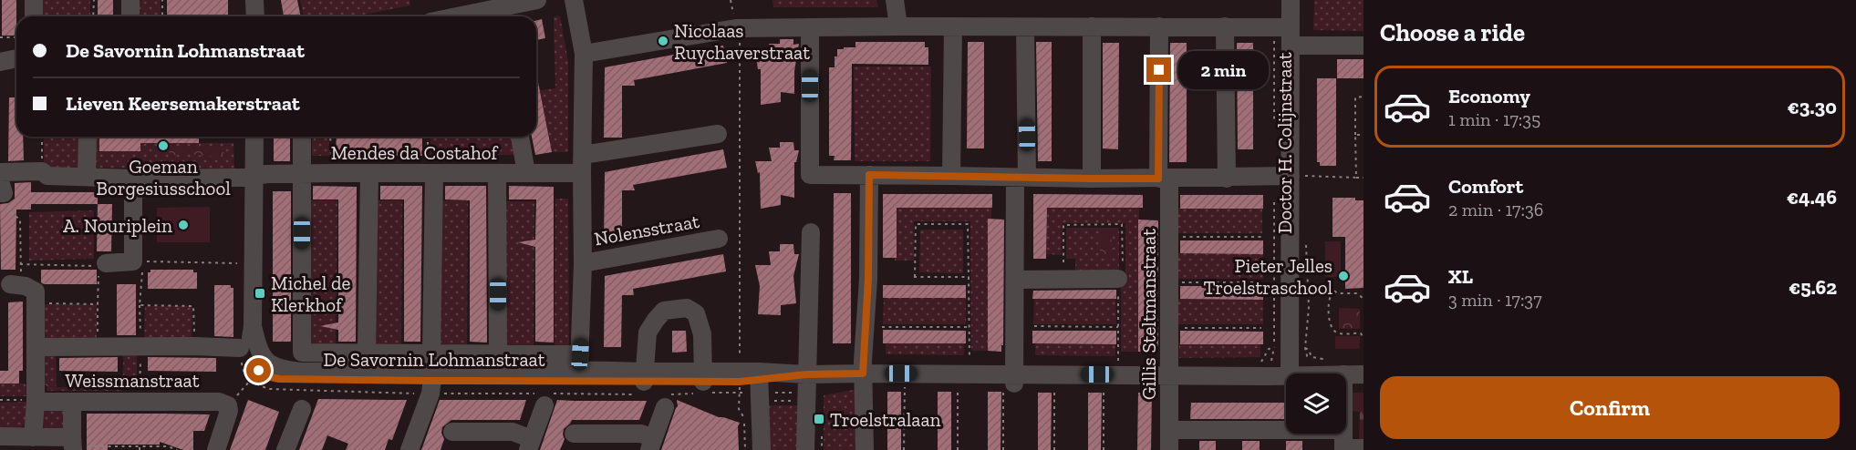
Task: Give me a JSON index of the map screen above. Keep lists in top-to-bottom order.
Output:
{
  "streets": {
    "street": [
      "Doctor H. Colijnstraat",
      "Mendes da Costahof",
      "Nolensstraat",
      "Gillis Steltmanstraat",
      "De Savornin Lohmanstraat",
      "Weissmanstraat"
    ]
  },
  "crossings": [
    ["Doctor H. Colijnstraat", "De Savornin Lohmanstraat"],
    ["Mendes da Costahof", "Nolensstraat"],
    ["Mendes da Costahof", "De Savornin Lohmanstraat"],
    ["Nolensstraat", "De Savornin Lohmanstraat"],
    ["Gillis Steltmanstraat", "De Savornin Lohmanstraat"]
  ],
  "places": {
    "other": [
      "Nicolaas Ruychaverstraat",
      "Goeman Borgesiusschool",
      "A. Nouriplein",
      "Pieter Jelles Troelstraschool"
    ],
    "transit": ["Michel de Klerkhof", "Troelstralaan"]
  },
  "page": {
    "heading": "Choose a ride",
    "banner": ["De Savornin Lohmanstraat", "Lieven Keersemakerstraat"],
    "bubble": "2 min",
    "list": [
      {
        "name": "Economy",
        "note": "1 min · 17:35",
        "value": "€3.30"
      },
      {
        "name": "Comfort",
        "note": "2 min · 17:36",
        "value": "€4.46"
      },
      {
        "name": "XL",
        "note": "3 min · 17:37",
        "value": "€5.62"
      }
    ],
    "buttons": "Confirm"
  }
}
